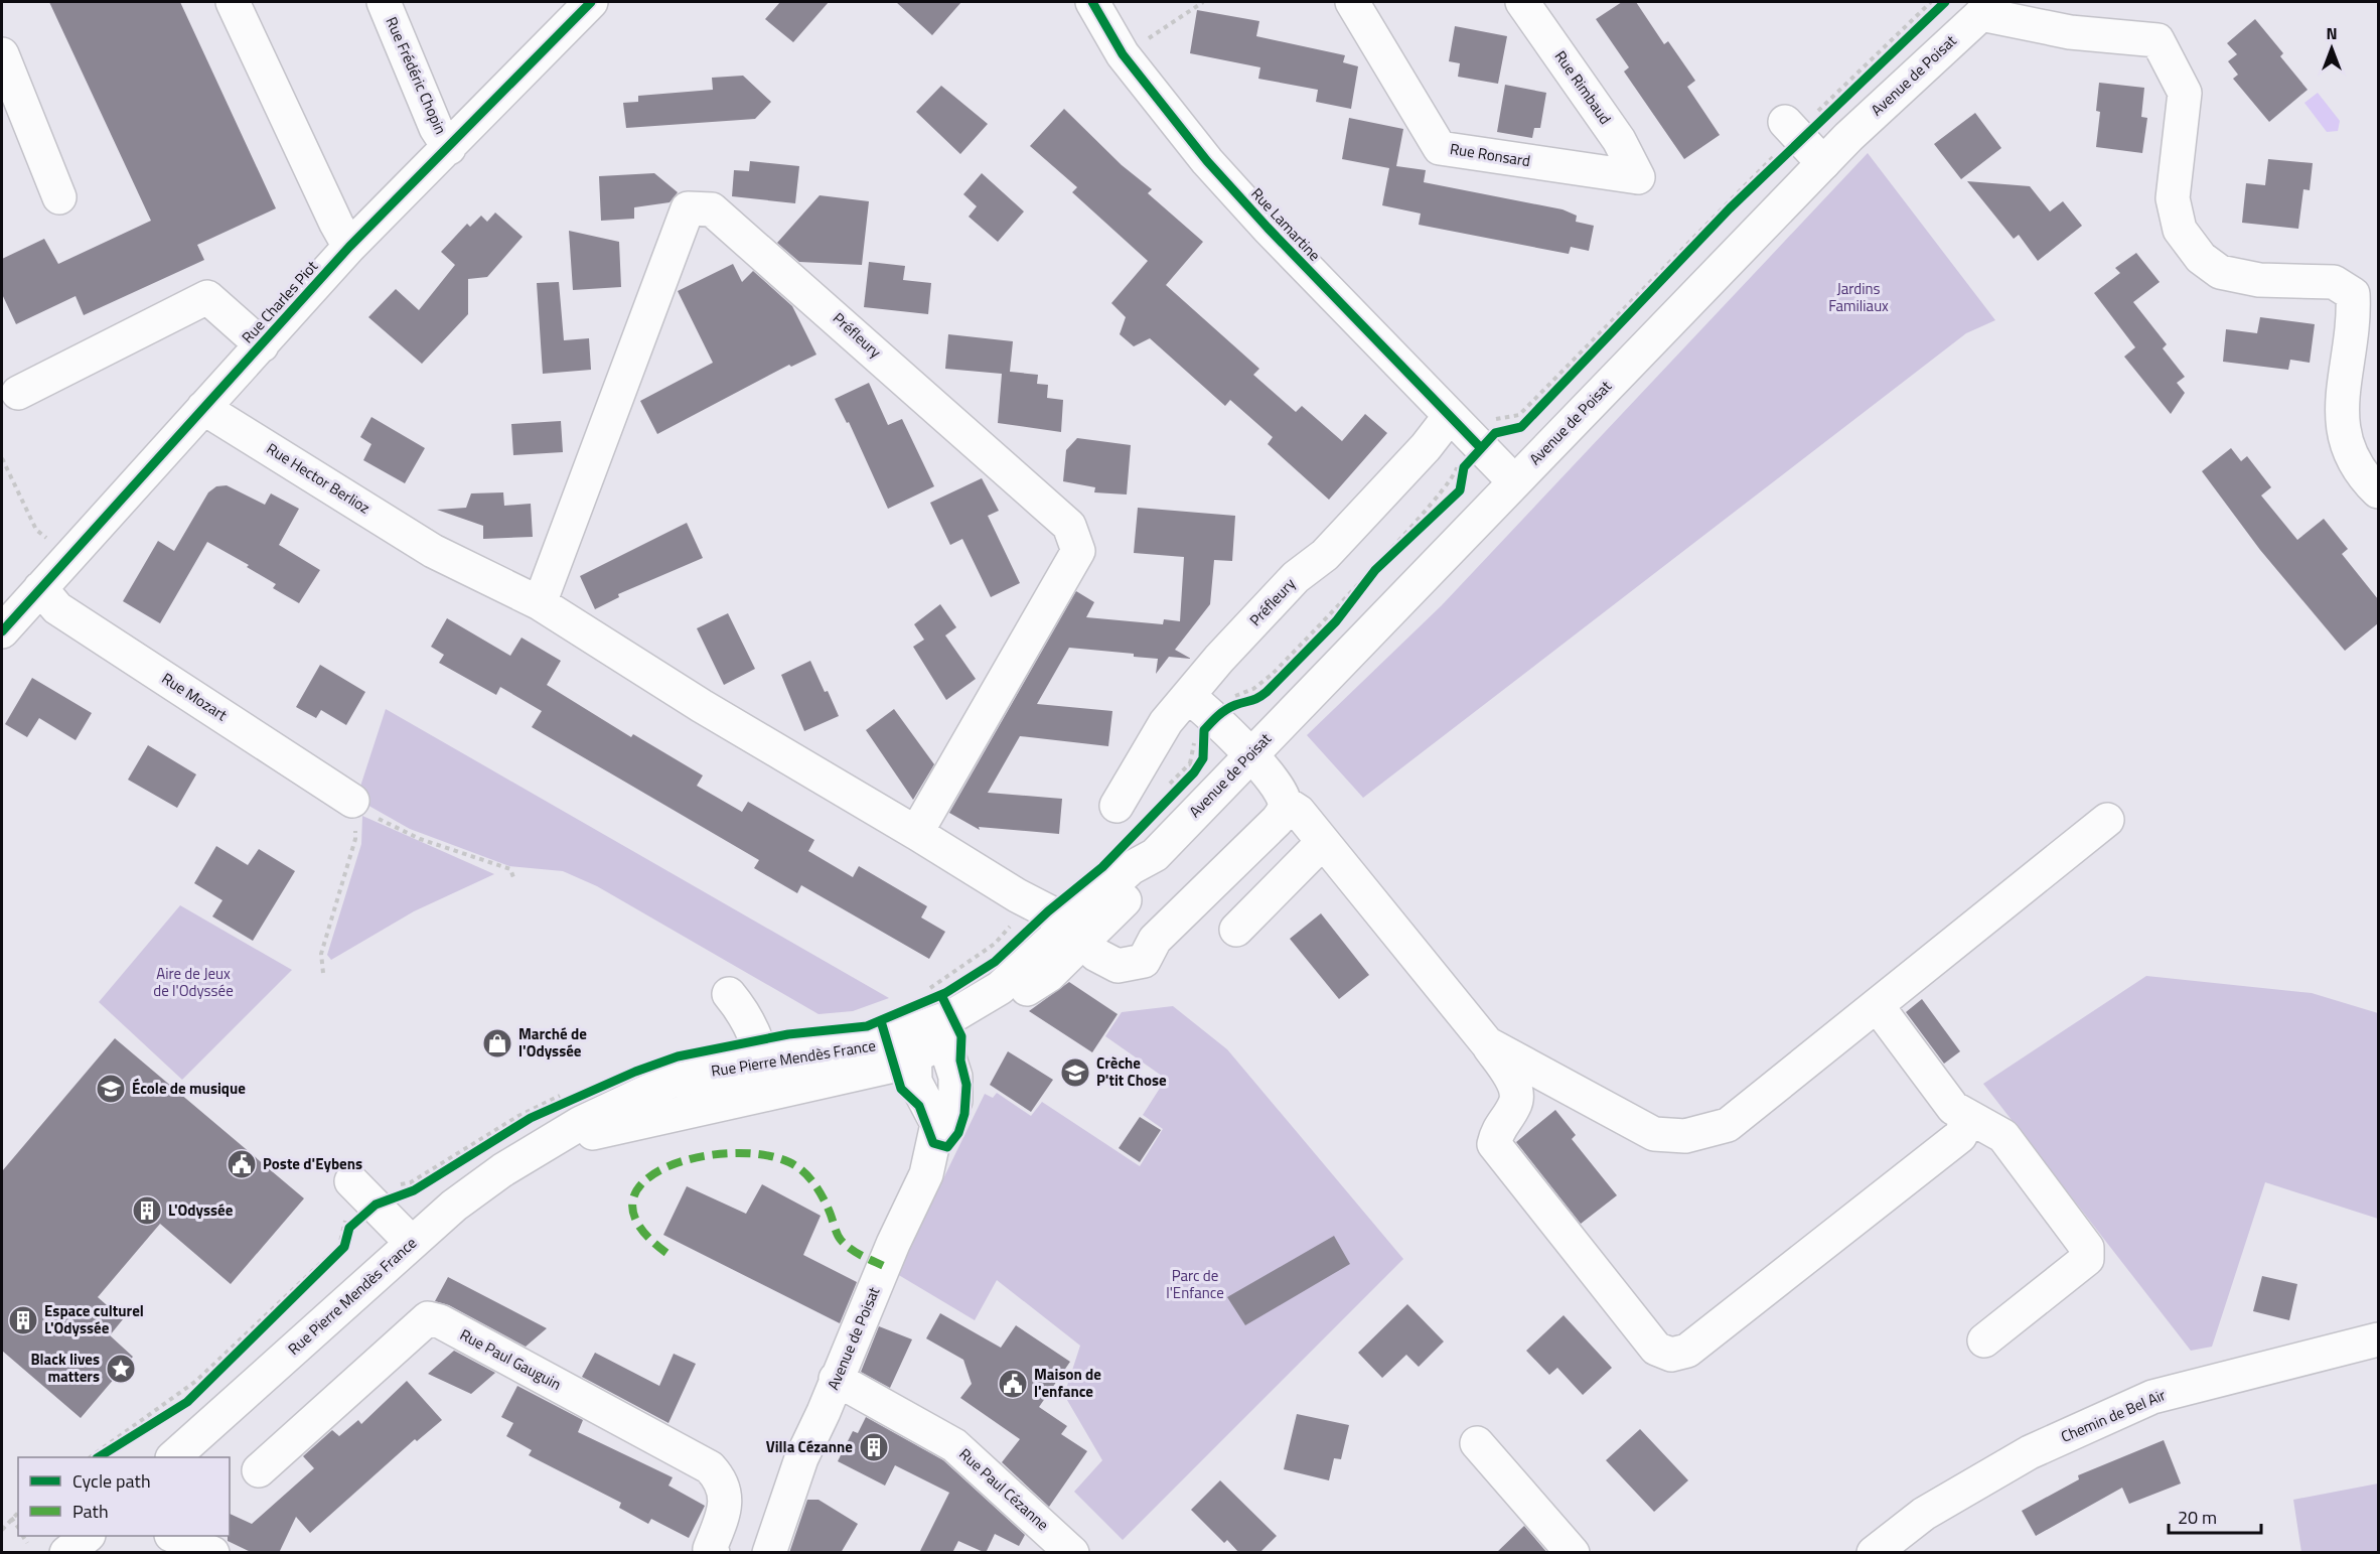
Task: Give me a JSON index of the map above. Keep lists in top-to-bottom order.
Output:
{
  "streets": {
    "street": [
      "Rue Frédéric Chopin",
      "Avenue de Poisat",
      "Rue Rimbaud",
      "Rue Ronsard",
      "Rue Lamartine",
      "Rue Charles Piot",
      "Préfleury",
      "Rue Hector Berlioz",
      "Rue Mozart",
      "Rue Pierre Mendès France",
      "Rue Paul Gauguin",
      "Chemin de Bel Air",
      "Rue Paul Cézanne"
    ]
  },
  "crossings": [
    ["Rue Frédéric Chopin", "Rue Charles Piot"],
    ["Avenue de Poisat", "Rue Lamartine"],
    ["Avenue de Poisat", "Rue Pierre Mendès France"],
    ["Avenue de Poisat", "Rue Paul Cézanne"],
    ["Rue Rimbaud", "Rue Ronsard"],
    ["Rue Lamartine", "Préfleury"],
    ["Rue Charles Piot", "Rue Hector Berlioz"],
    ["Rue Charles Piot", "Rue Mozart"],
    ["Préfleury", "Rue Hector Berlioz"]
  ],
  "parks": ["Jardins Familiaux", "Aire de Jeux de l'Odyssée", "Parc de l'Enfance"],
  "places": {
    "shop": ["Marché de l'Odyssée"],
    "school or university": ["Crèche P'tit Chose", "École de musique"],
    "public building": ["Poste d'Eybens", "Maison de l'enfance"],
    "building": ["L'Odyssée", "Espace culturel L'Odyssée", "Villa Cézanne"],
    "place": ["Black lives matters"]
  },
  "legend": ["Cycle path", "Path"],
  "scale_bar": "20 m",
  "north": "top"
}
